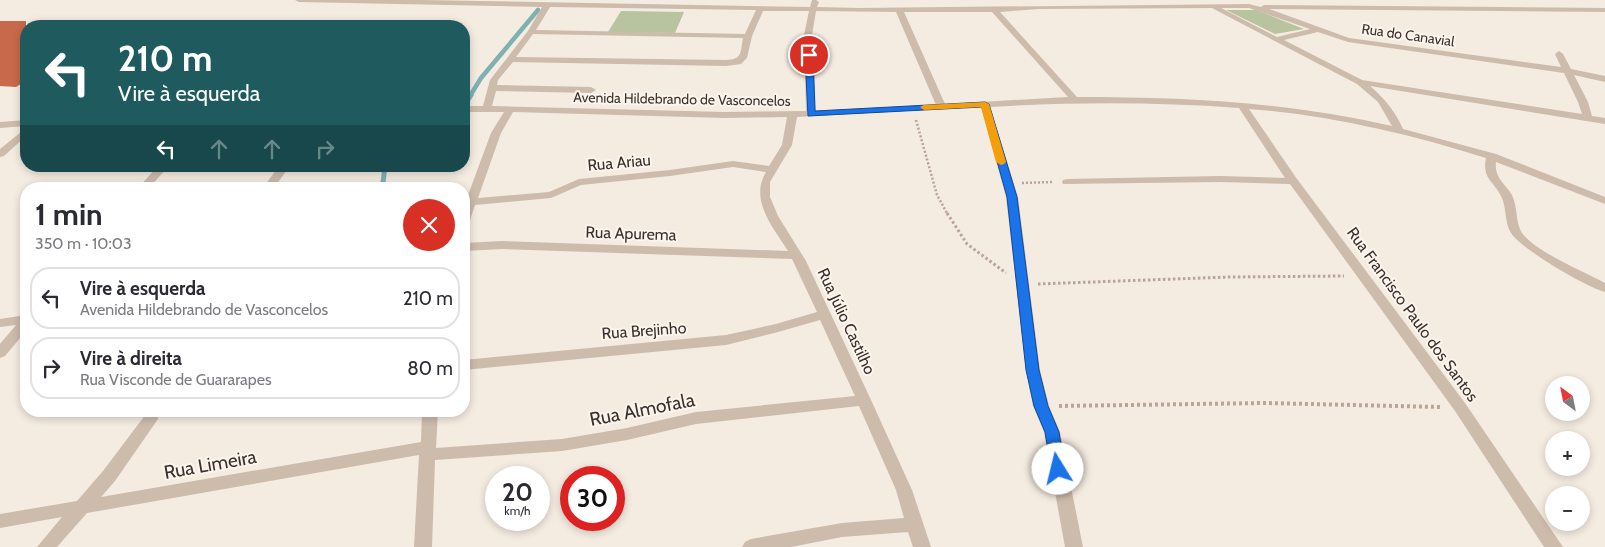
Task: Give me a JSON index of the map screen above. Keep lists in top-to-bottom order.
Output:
{
  "streets": {
    "street": [
      "Rua do Canavial",
      "Avenida Hildebrando de Vasconcelos",
      "Rua Ariau",
      "Rua Apurema",
      "Rua Francisco Paulo dos Santos",
      "Rua Júlio Castilho",
      "Rua Brejinho",
      "Rua Almofala",
      "Rua Limeira"
    ]
  },
  "crossings": [
    ["Avenida Hildebrando de Vasconcelos", "Rua Francisco Paulo dos Santos"],
    ["Avenida Hildebrando de Vasconcelos", "Rua Júlio Castilho"],
    ["Rua Ariau", "Rua Júlio Castilho"],
    ["Rua Apurema", "Rua Júlio Castilho"],
    ["Rua Júlio Castilho", "Rua Brejinho"],
    ["Rua Júlio Castilho", "Rua Almofala"],
    ["Rua Almofala", "Rua Limeira"]
  ],
  "north": "top left",
  "page": {
    "turn": ["210 m", "Vire à esquerda"],
    "heading": ["1 min", "350 m · 10:03"],
    "list": [
      {
        "name": "Vire à esquerda",
        "note": "Avenida Hildebrando de Vasconcelos",
        "value": "210 m"
      },
      {
        "name": "Vire à direita",
        "note": "Rua Visconde de Guararapes",
        "value": "80 m"
      }
    ],
    "map_buttons": ["+", "−"],
    "speed": "20 km/h",
    "limit": "30"
  }
}
